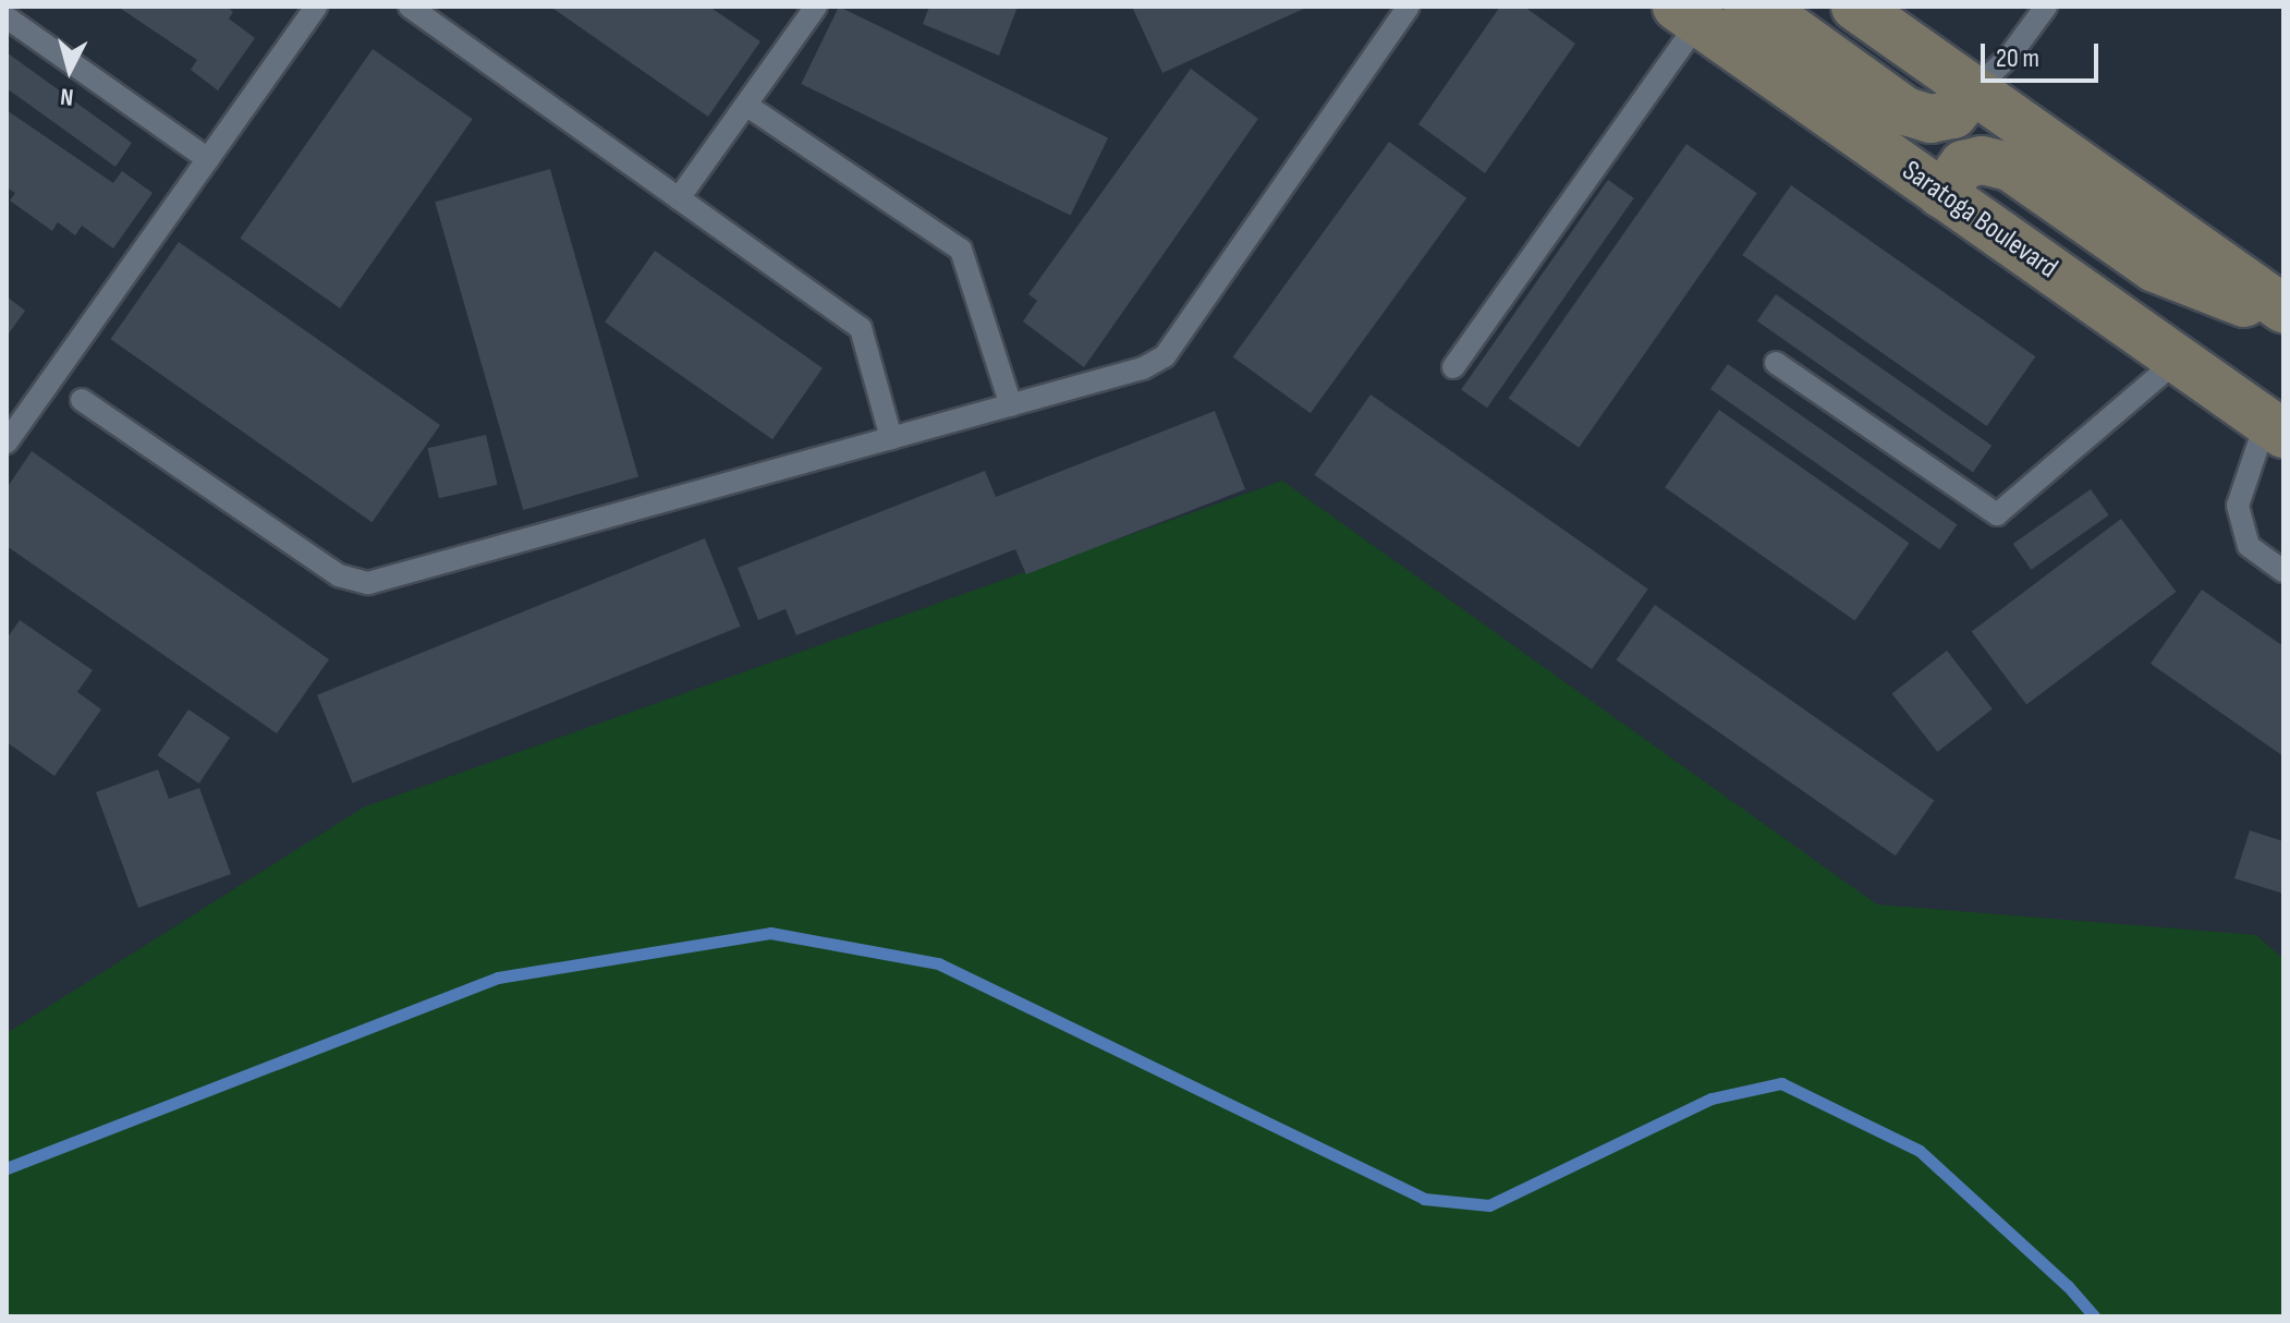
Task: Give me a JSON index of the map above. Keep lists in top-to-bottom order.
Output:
{
  "streets": {
    "main road": ["Saratoga Boulevard"]
  },
  "scale_bar": "20 m",
  "north": "bottom"
}
